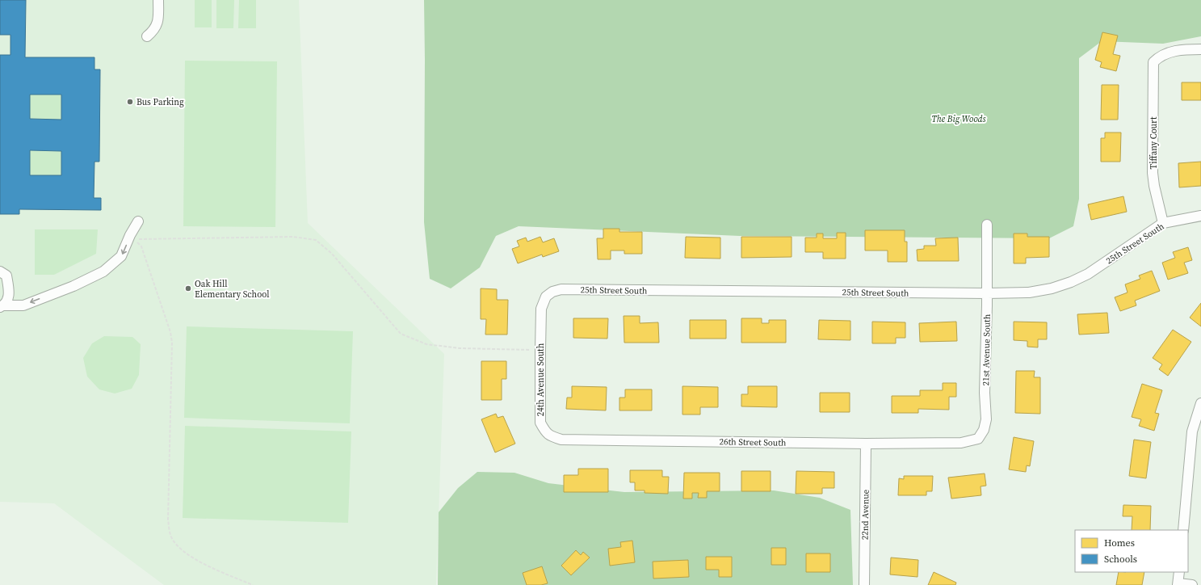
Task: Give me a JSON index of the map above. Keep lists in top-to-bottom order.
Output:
{
  "streets": {
    "street": [
      "Tiffany Court",
      "25th Street South",
      "21st Avenue South",
      "24th Avenue South",
      "26th Street South",
      "22nd Avenue"
    ]
  },
  "crossings": [
    ["Tiffany Court", "25th Street South"],
    ["25th Street South", "21st Avenue South"],
    ["25th Street South", "24th Avenue South"],
    ["21st Avenue South", "26th Street South"],
    ["24th Avenue South", "26th Street South"],
    ["26th Street South", "22nd Avenue"]
  ],
  "parks": ["The Big Woods"],
  "places": ["Bus Parking", "Oak Hill Elementary School"],
  "legend": ["Homes", "Schools"]
}
